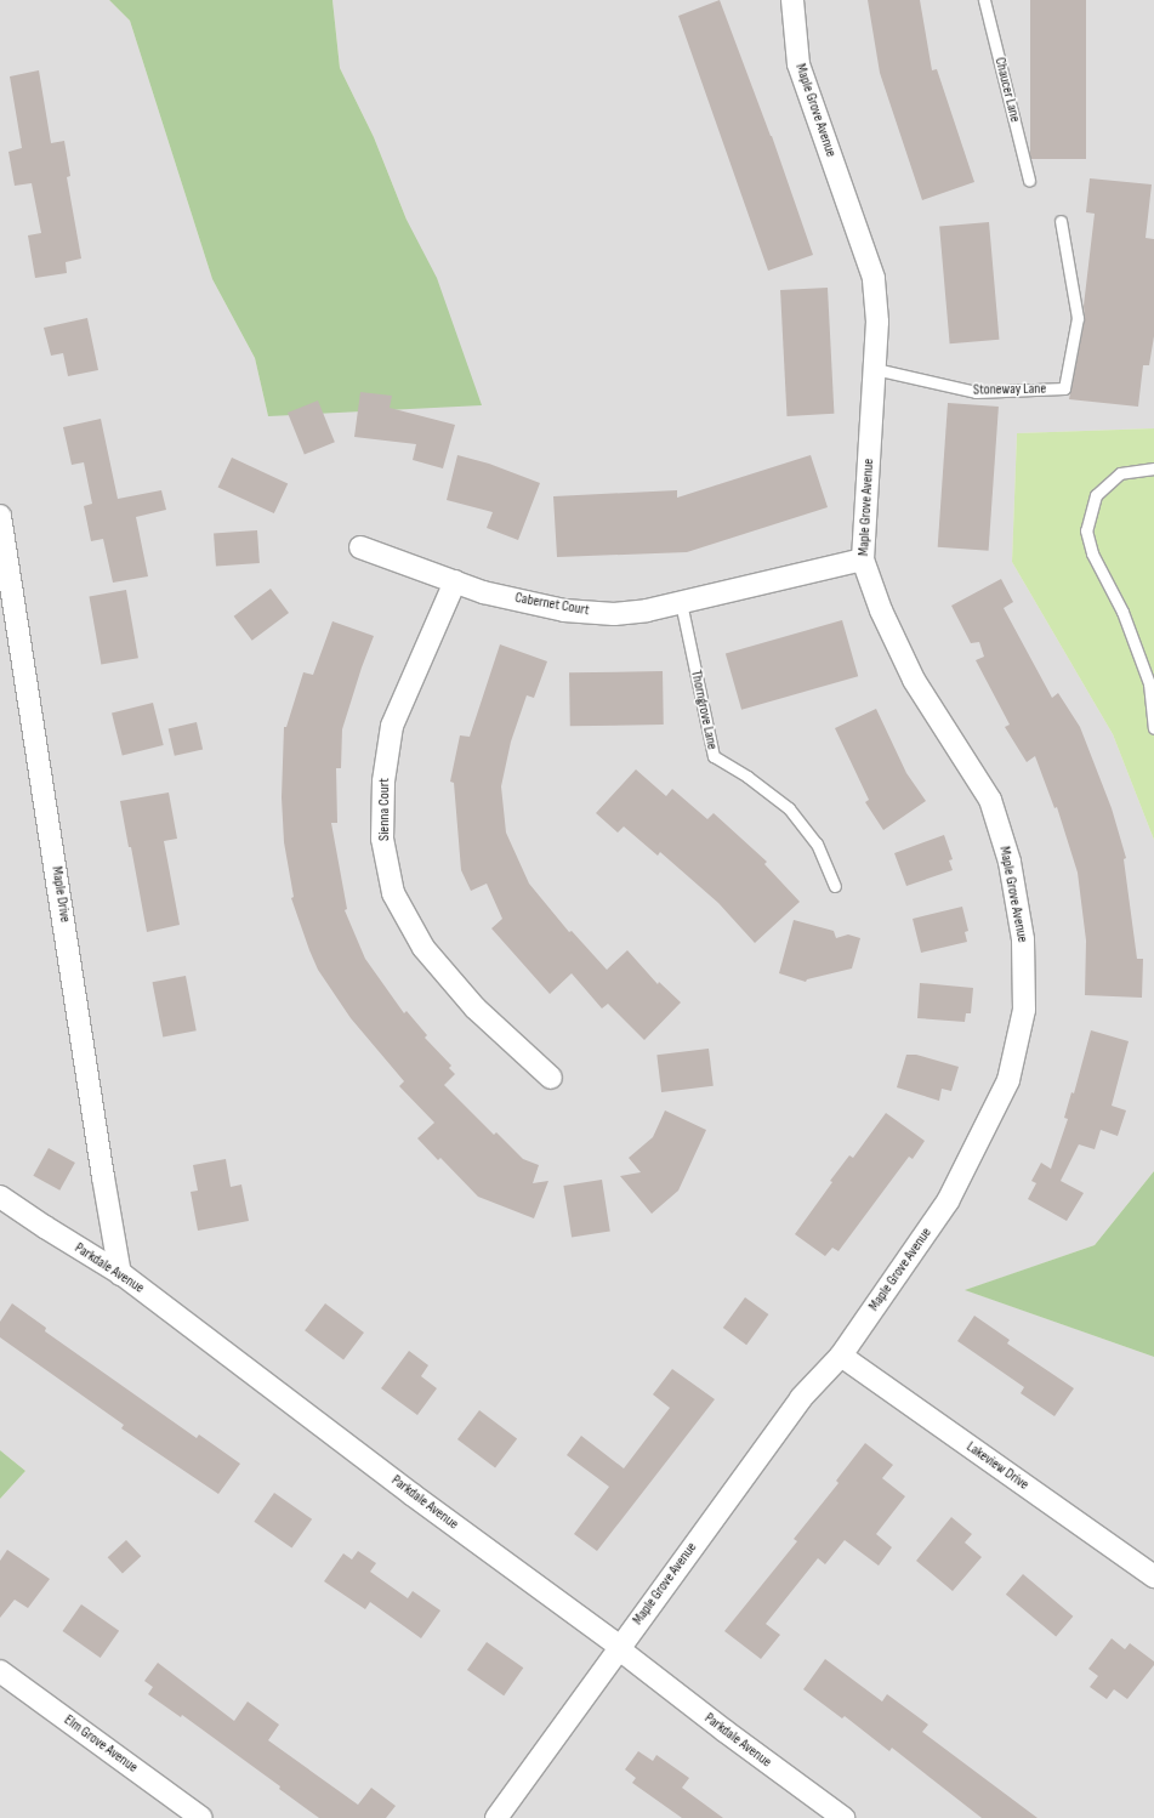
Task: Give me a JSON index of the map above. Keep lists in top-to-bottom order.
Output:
{
  "streets": {
    "street": [
      "Maple Grove Avenue",
      "Cabernet Court",
      "Sienna Court",
      "Maple Drive",
      "Parkdale Avenue",
      "Lakeview Drive",
      "Elm Grove Avenue"
    ],
    "lane": ["Chaucer Lane", "Stoneway Lane", "Thorngrove Lane"]
  },
  "crossings": [
    ["Maple Grove Avenue", "Stoneway Lane"],
    ["Maple Grove Avenue", "Cabernet Court"],
    ["Maple Grove Avenue", "Parkdale Avenue"],
    ["Maple Grove Avenue", "Lakeview Drive"],
    ["Cabernet Court", "Thorngrove Lane"],
    ["Cabernet Court", "Sienna Court"],
    ["Maple Drive", "Parkdale Avenue"]
  ]
}
